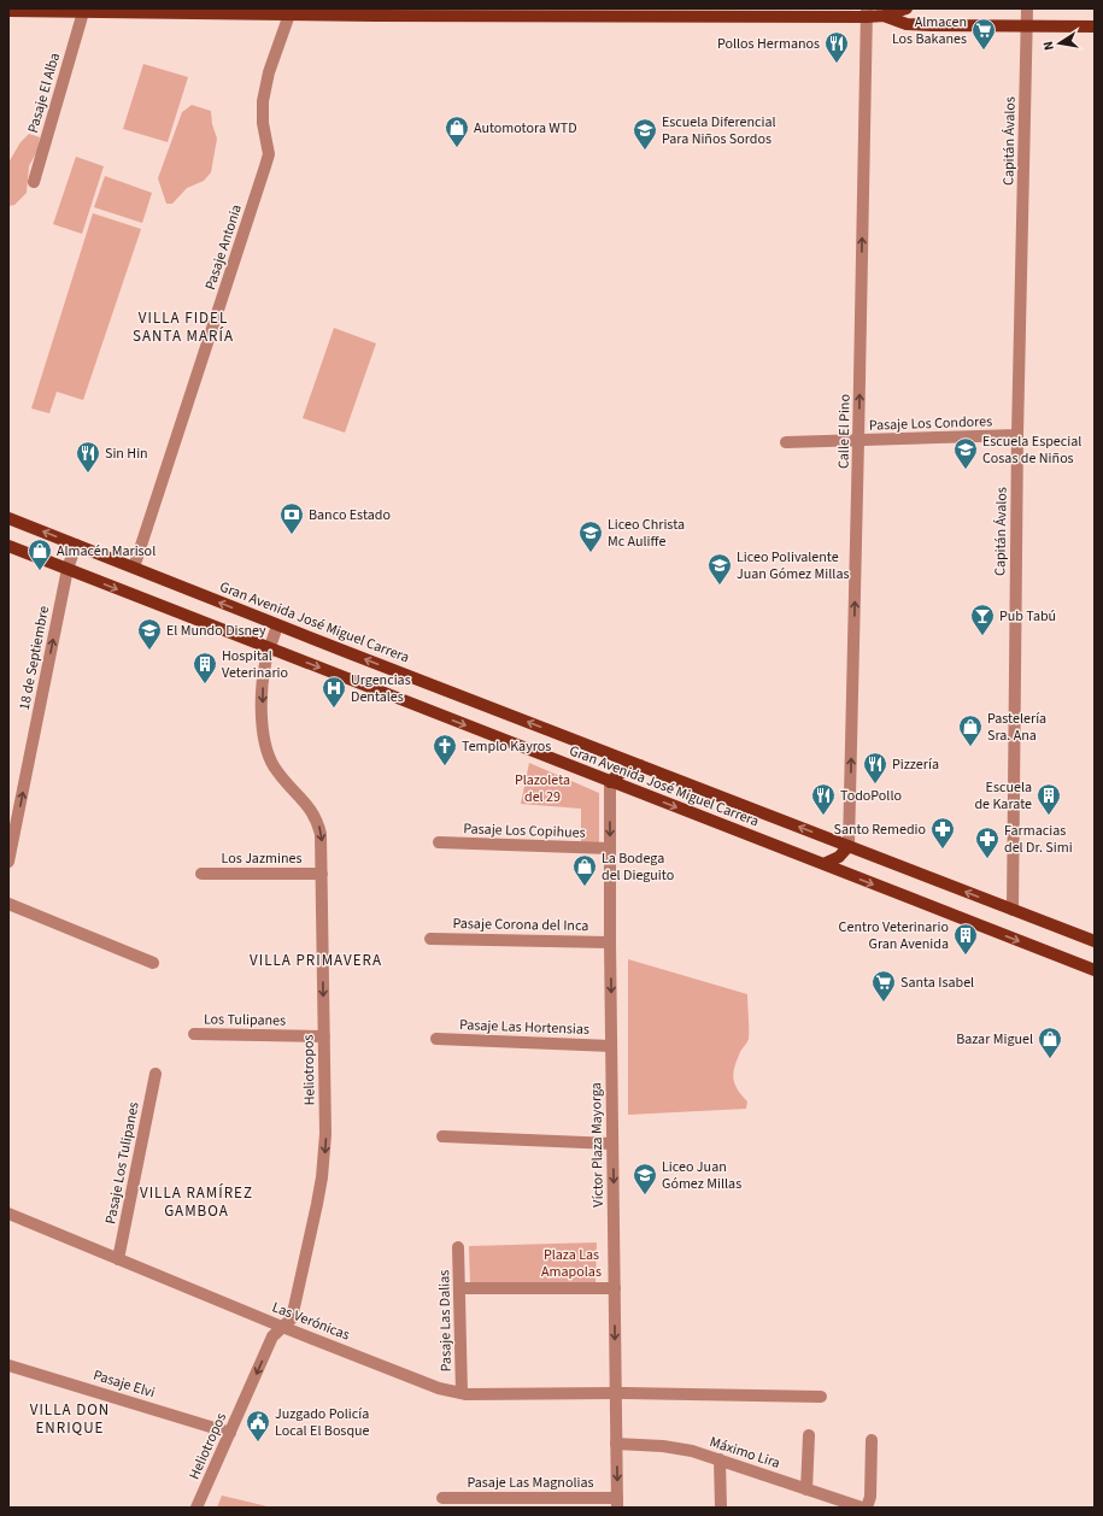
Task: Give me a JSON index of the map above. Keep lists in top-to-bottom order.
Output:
{
  "streets": {
    "main road": ["Gran Avenida José Miguel Carrera"],
    "street": [
      "Pasaje El Alba",
      "Capitán Ávalos",
      "Pasaje Antonia",
      "Pasaje Los Condores",
      "Calle El Pino",
      "18 de Septiembre",
      "Pasaje Los Copihues",
      "Los Jazmines",
      "Pasaje Corona del Inca",
      "Los Tulipanes",
      "Pasaje Las Hortensias",
      "Heliotropos",
      "Víctor Plaza Mayorga",
      "Pasaje Los Tulipanes",
      "Las Verónicas",
      "Pasaje Las Dalias",
      "Pasaje Elvi",
      "Máximo Lira",
      "Pasaje Las Magnolias"
    ]
  },
  "crossings": [
    ["Capitán Ávalos", "Pasaje Los Condores"],
    ["Capitán Ávalos", "Gran Avenida José Miguel Carrera"],
    ["Pasaje Antonia", "Gran Avenida José Miguel Carrera"],
    ["Pasaje Los Condores", "Calle El Pino"],
    ["Calle El Pino", "Gran Avenida José Miguel Carrera"],
    ["Gran Avenida José Miguel Carrera", "18 de Septiembre"],
    ["Gran Avenida José Miguel Carrera", "Heliotropos"],
    ["Gran Avenida José Miguel Carrera", "Víctor Plaza Mayorga"],
    ["Pasaje Los Copihues", "Víctor Plaza Mayorga"],
    ["Los Jazmines", "Heliotropos"],
    ["Pasaje Corona del Inca", "Víctor Plaza Mayorga"],
    ["Los Tulipanes", "Heliotropos"],
    ["Pasaje Las Hortensias", "Víctor Plaza Mayorga"],
    ["Heliotropos", "Las Verónicas"],
    ["Heliotropos", "Pasaje Elvi"],
    ["Víctor Plaza Mayorga", "Las Verónicas"],
    ["Víctor Plaza Mayorga", "Máximo Lira"],
    ["Víctor Plaza Mayorga", "Pasaje Las Magnolias"],
    ["Pasaje Los Tulipanes", "Las Verónicas"],
    ["Las Verónicas", "Pasaje Las Dalias"]
  ],
  "one_way": [
    "Calle El Pino",
    "18 de Septiembre",
    "Heliotropos",
    "Víctor Plaza Mayorga"
  ],
  "districts": [
    "VILLA FIDEL SANTA MARÍA",
    "VILLA PRIMAVERA",
    "VILLA RAMÍREZ GAMBOA",
    "VILLA DON ENRIQUE"
  ],
  "parks": ["Plazoleta del 29", "Plaza Las Amapolas"],
  "places": {
    "supermarket": ["Almacen Los Bakanes", "Santa Isabel"],
    "restaurant": [
      "Pollos Hermanos",
      "Sin Hin",
      "Pizzería",
      "TodoPollo"
    ],
    "shop": [
      "Automotora WTD",
      "Almacén Marisol",
      "Pastelería Sra. Ana",
      "La Bodega del Dieguito",
      "Bazar Miguel"
    ],
    "school or university": [
      "Escuela Diferencial Para Niños Sordos",
      "Escuela Especial Cosas de Niños",
      "Liceo Christa Mc Auliffe",
      "Liceo Polivalente Juan Gómez Millas",
      "El Mundo Disney",
      "Liceo Juan Gómez Millas"
    ],
    "bank": ["Banco Estado"],
    "bar": ["Pub Tabú"],
    "building": ["Hospital Veterinario", "Escuela de Karate", "Centro Veterinario Gran Avenida"],
    "hospital": ["Urgencias Dentales"],
    "church": ["Templo Kayros"],
    "pharmacy": ["Santo Remedio", "Farmacias del Dr. Simi"],
    "public building": ["Juzgado Policía Local El Bosque"]
  },
  "north": "left"
}
